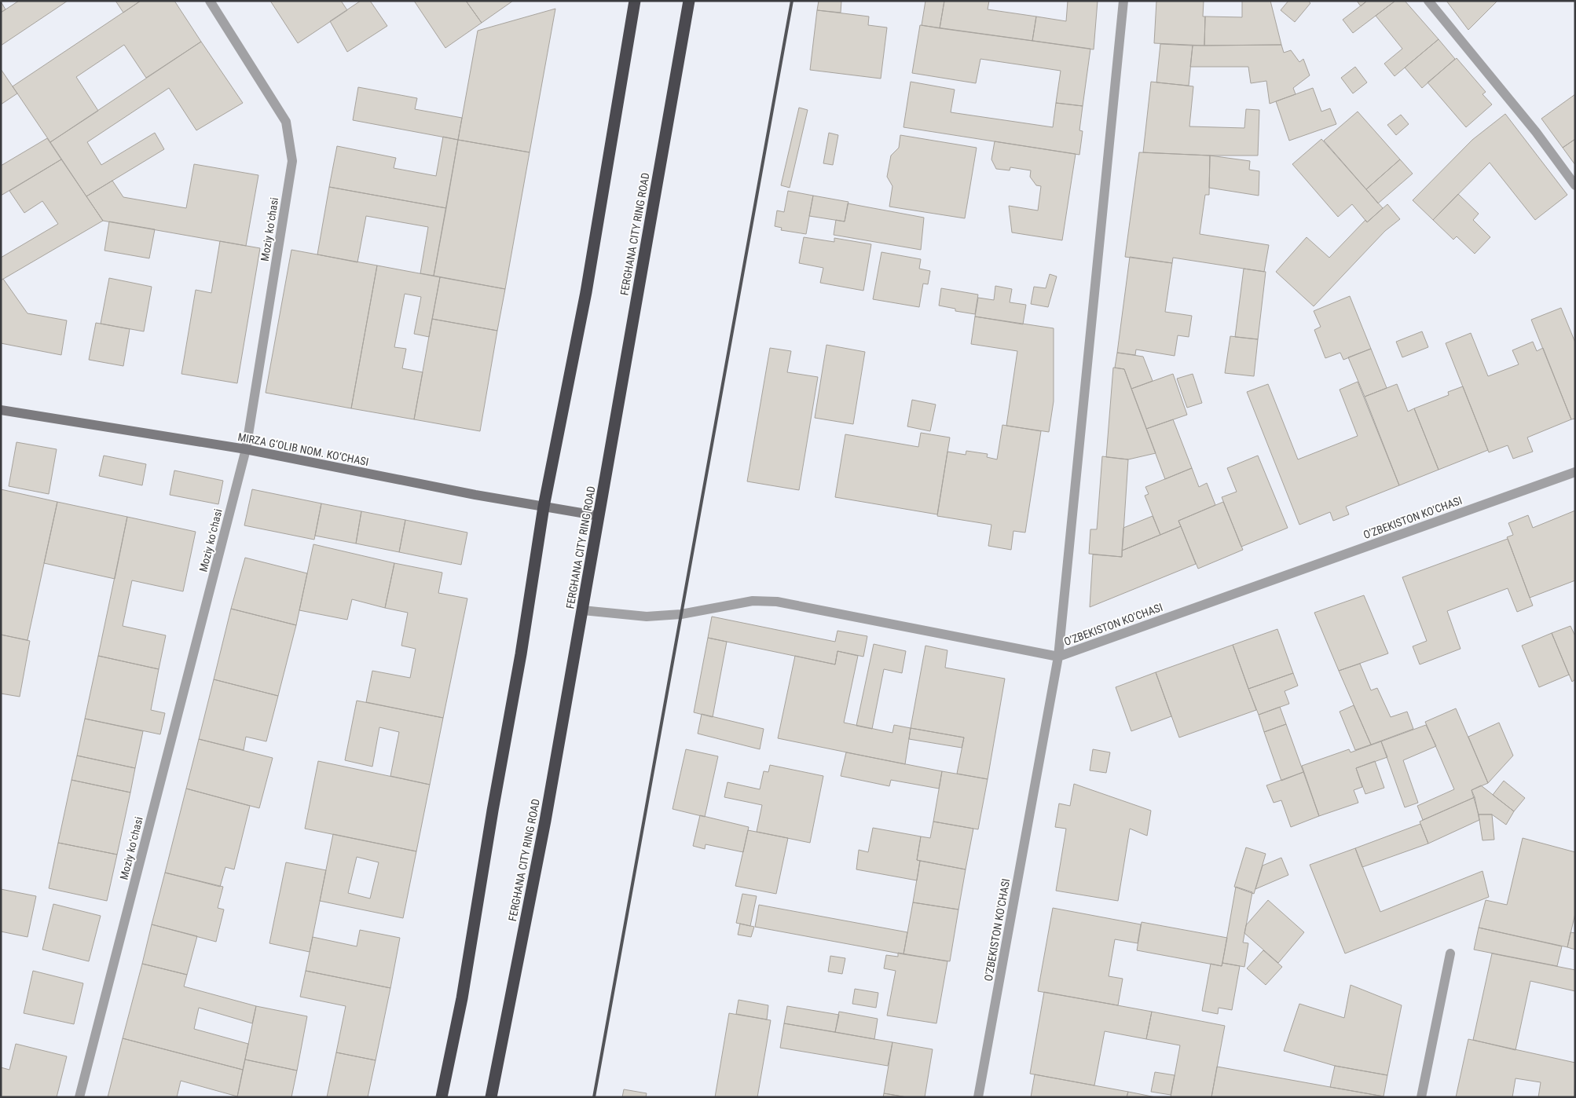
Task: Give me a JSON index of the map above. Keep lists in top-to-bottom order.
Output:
{
  "streets": {
    "highway": ["FERGHANA CITY RING ROAD"],
    "street": ["Moziy koʻchasi", "MIRZA G‘OLIB NOM. KO‘CHASI", "O'ZBEKISTON KO'CHASI"]
  },
  "crossings": [
    ["Moziy koʻchasi", "MIRZA G‘OLIB NOM. KO‘CHASI"],
    ["FERGHANA CITY RING ROAD", "MIRZA G‘OLIB NOM. KO‘CHASI"]
  ]
}
